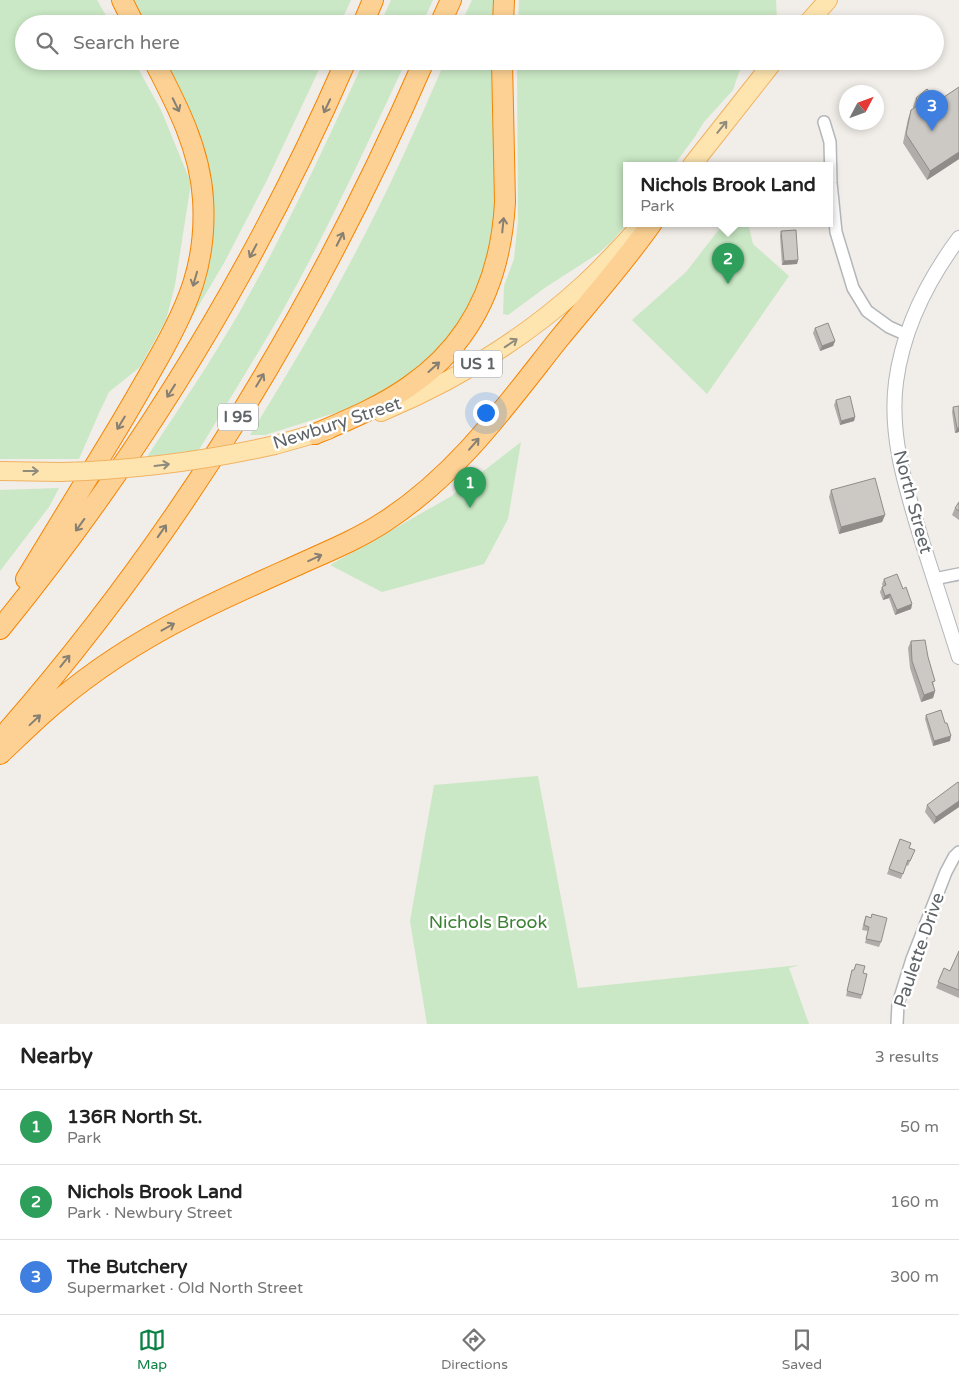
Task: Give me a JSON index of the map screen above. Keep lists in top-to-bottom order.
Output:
{
  "streets": {
    "highway": ["I 95"],
    "main road": ["US 1", "Newbury Street"],
    "street": ["North Street", "Paulette Drive"]
  },
  "one_way": ["Newbury Street"],
  "parks": ["Nichols Brook"],
  "north": "top right",
  "page": {
    "search": "Search here",
    "pins": ["3", "2", "1"],
    "popup": ["Nichols Brook Land", "Park"],
    "heading": ["Nearby", "3 results"],
    "list": [
      {
        "mark": "1",
        "name": "136R North St.",
        "note": "Park",
        "value": "50 m"
      },
      {
        "mark": "2",
        "name": "Nichols Brook Land",
        "note": "Park · Newbury Street",
        "value": "160 m"
      },
      {
        "mark": "3",
        "name": "The Butchery",
        "note": "Supermarket · Old North Street",
        "value": "300 m"
      }
    ],
    "nav": ["Map", "Directions", "Saved"]
  }
}
